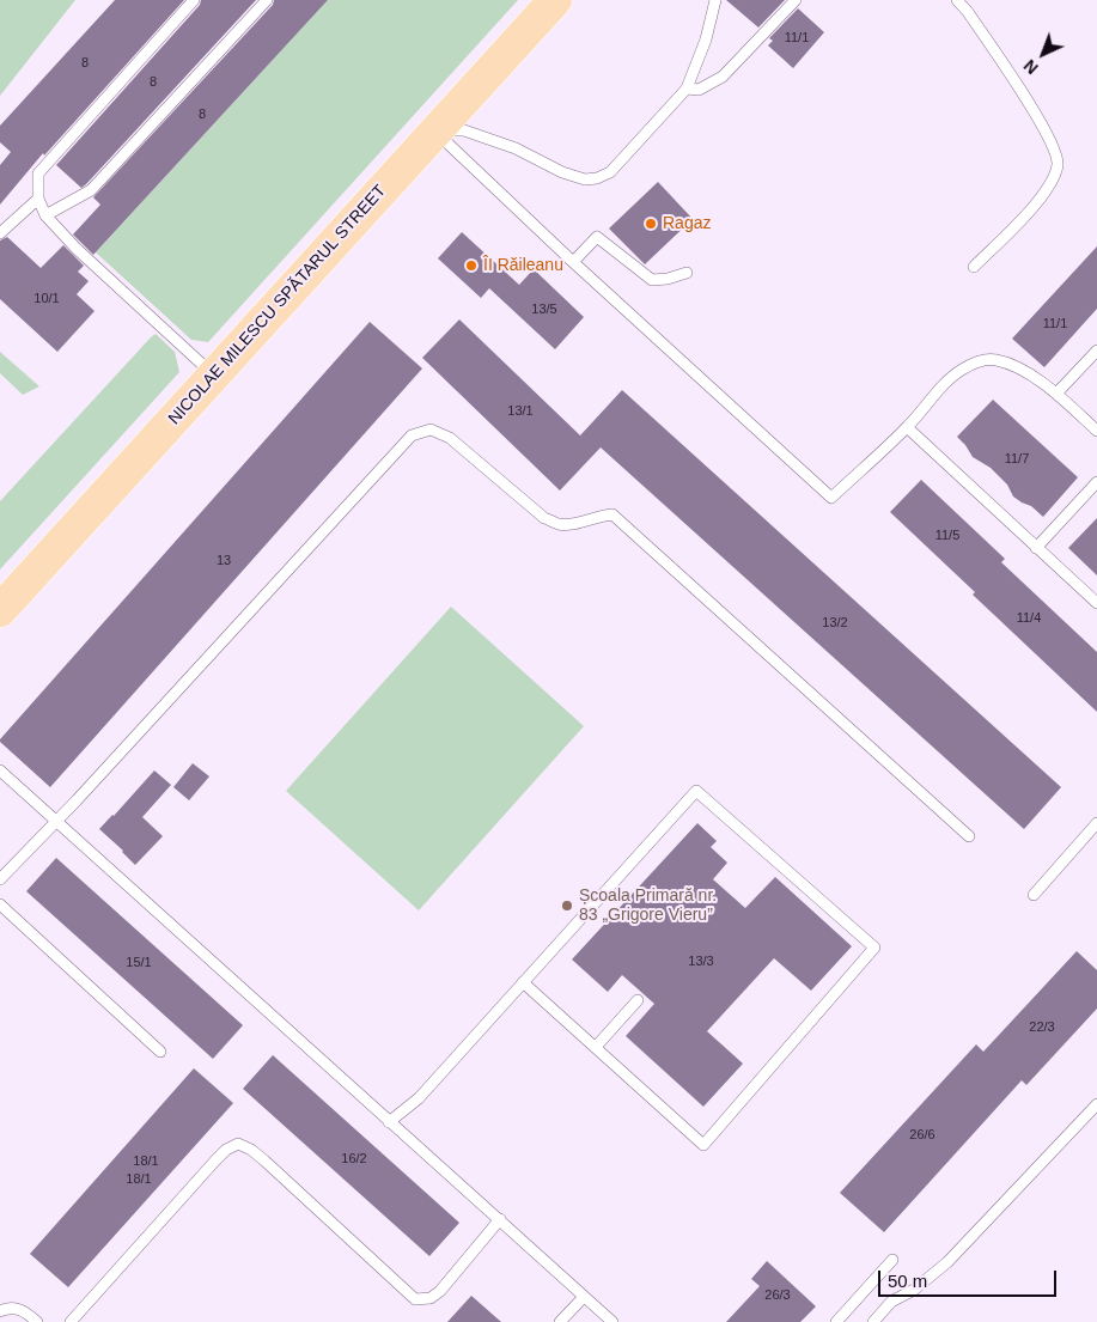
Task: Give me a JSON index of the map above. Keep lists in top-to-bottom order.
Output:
{
  "streets": {
    "main road": ["NICOLAE MILESCU SPĂTARUL STREET"]
  },
  "places": ["Ragaz", "ÎI Răileanu", "Școala Primară nr. 83 „Grigore Vieru”"],
  "house_numbers": [
    "11/1",
    "8",
    "8",
    "8",
    "10/1",
    "13/5",
    "11/1",
    "13/1",
    "11/7",
    "11/5",
    "13",
    "11/4",
    "13/2",
    "13/3",
    "15/1",
    "22/3",
    "26/6",
    "16/2",
    "18/1",
    "18/1",
    "26/3"
  ],
  "scale_bar": "50 m",
  "north": "bottom left"
}
